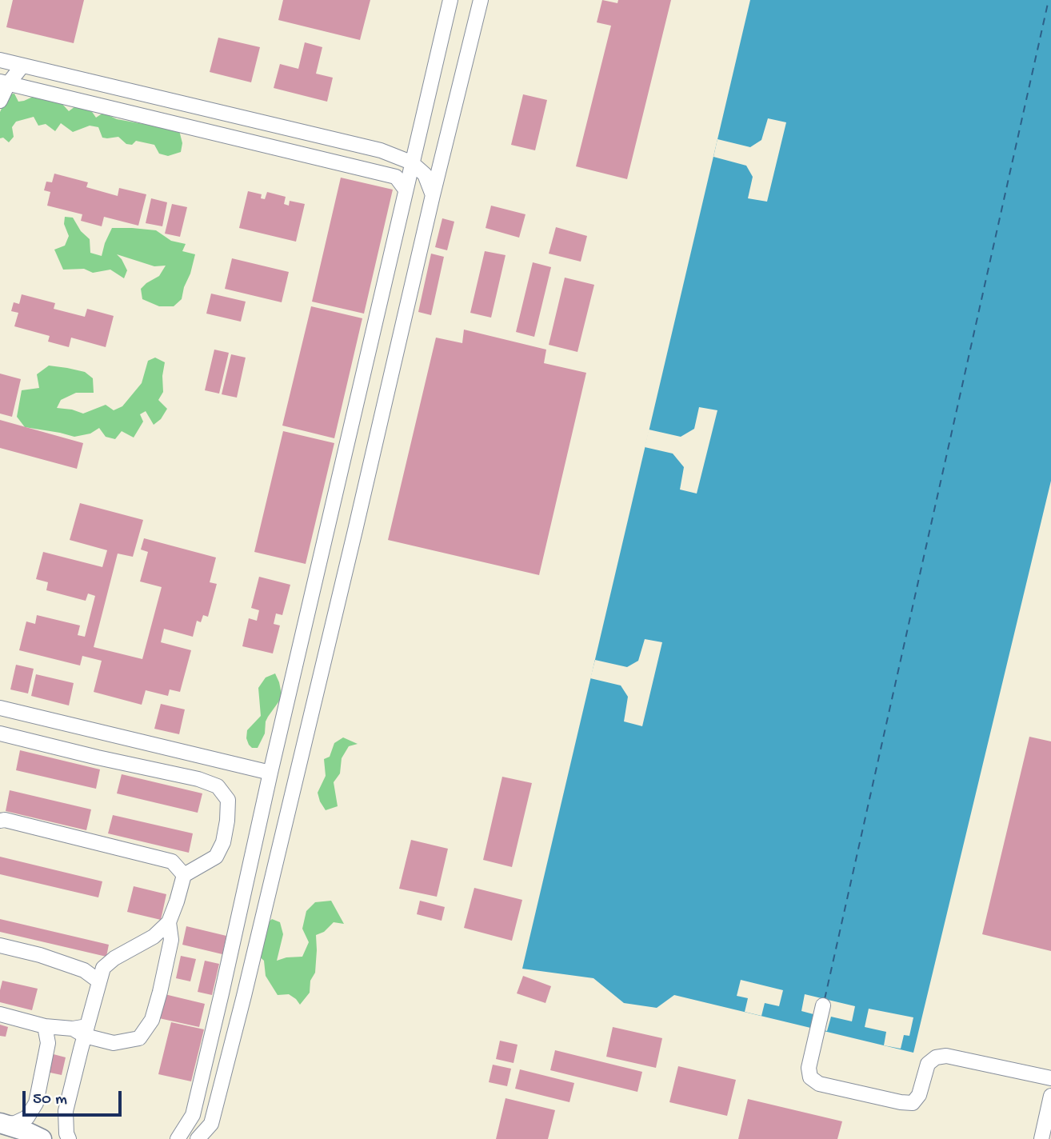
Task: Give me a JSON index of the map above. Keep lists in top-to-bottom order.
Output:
{
  "scale_bar": "50 m"
}
